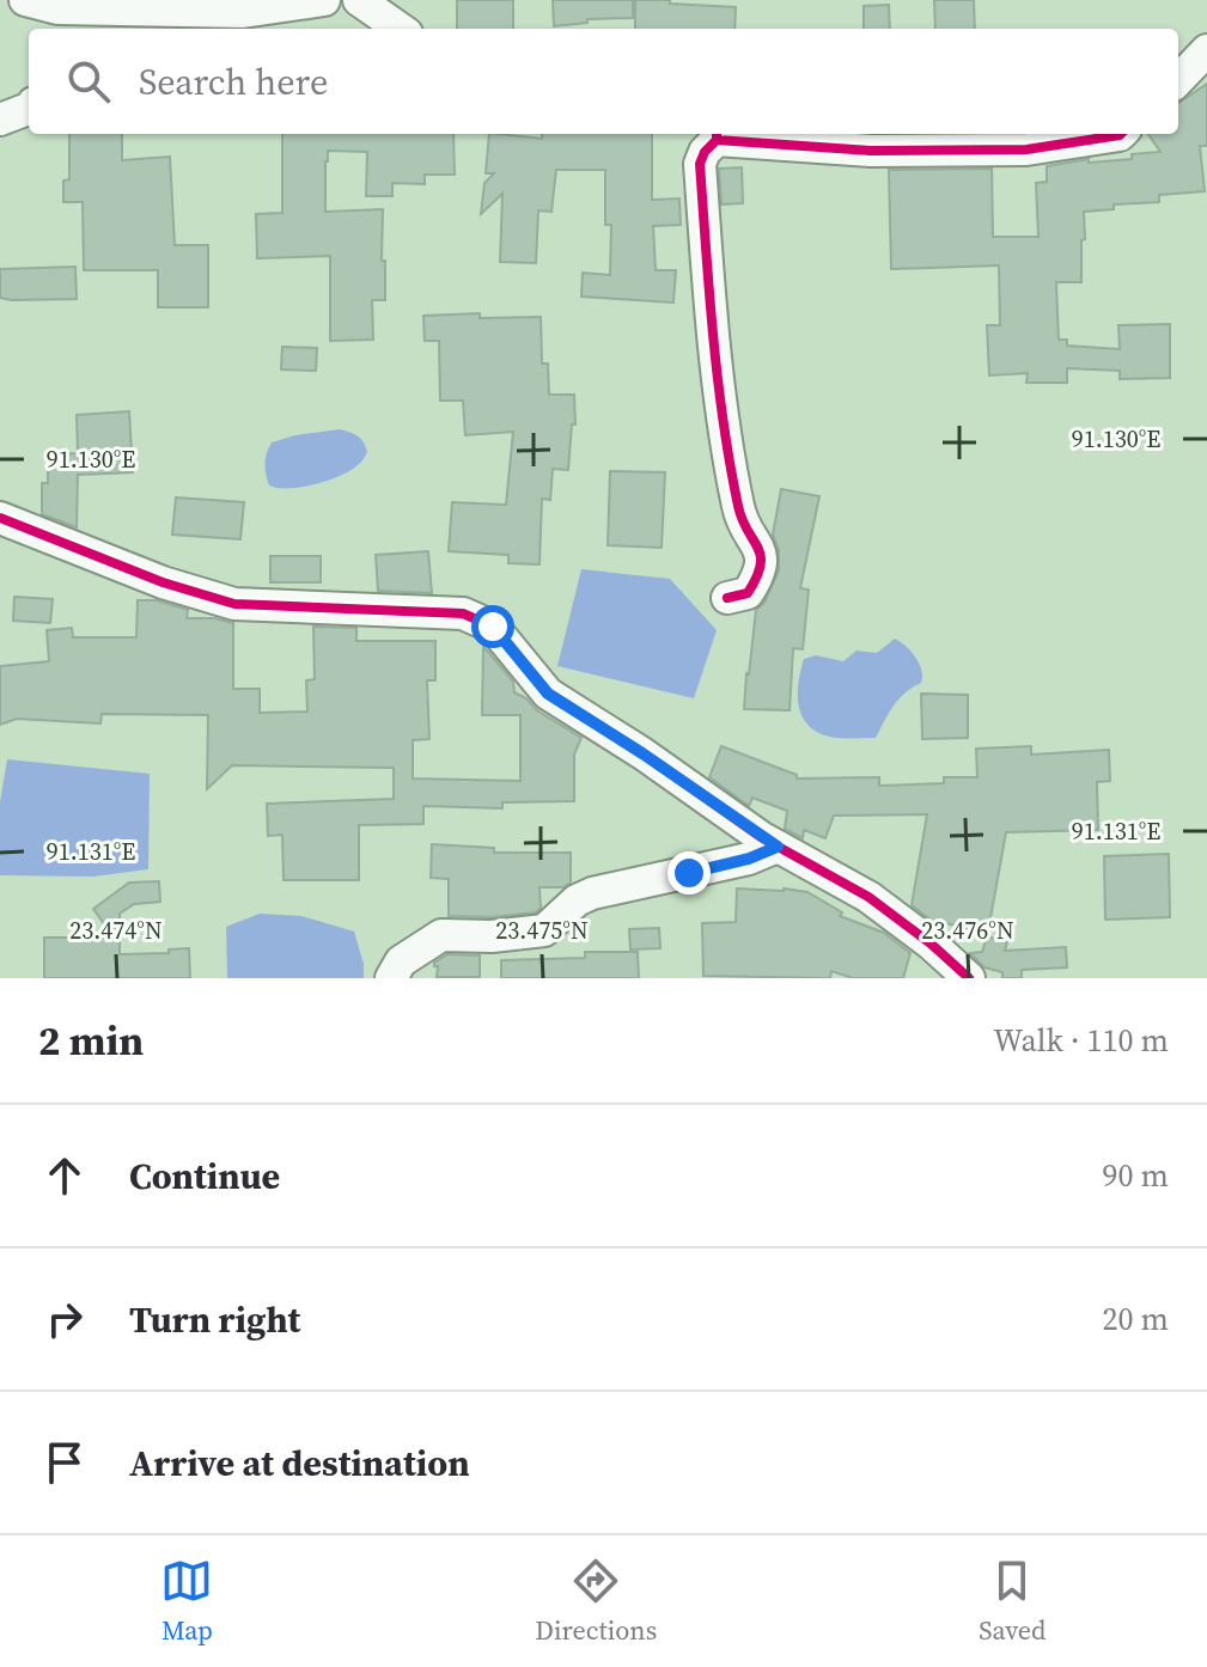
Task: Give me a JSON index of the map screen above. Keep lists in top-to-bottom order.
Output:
{
  "page": {
    "search": "Search here",
    "heading": ["2 min", "Walk · 110 m"],
    "list": [
      ["Continue", "90 m"],
      ["Turn right", "20 m"],
      "Arrive at destination"
    ],
    "nav": ["Map", "Directions", "Saved"]
  },
  "coordinates": [
    "91.130°E",
    "91.131°E",
    "23.474°N",
    "23.475°N",
    "23.476°N"
  ]
}
